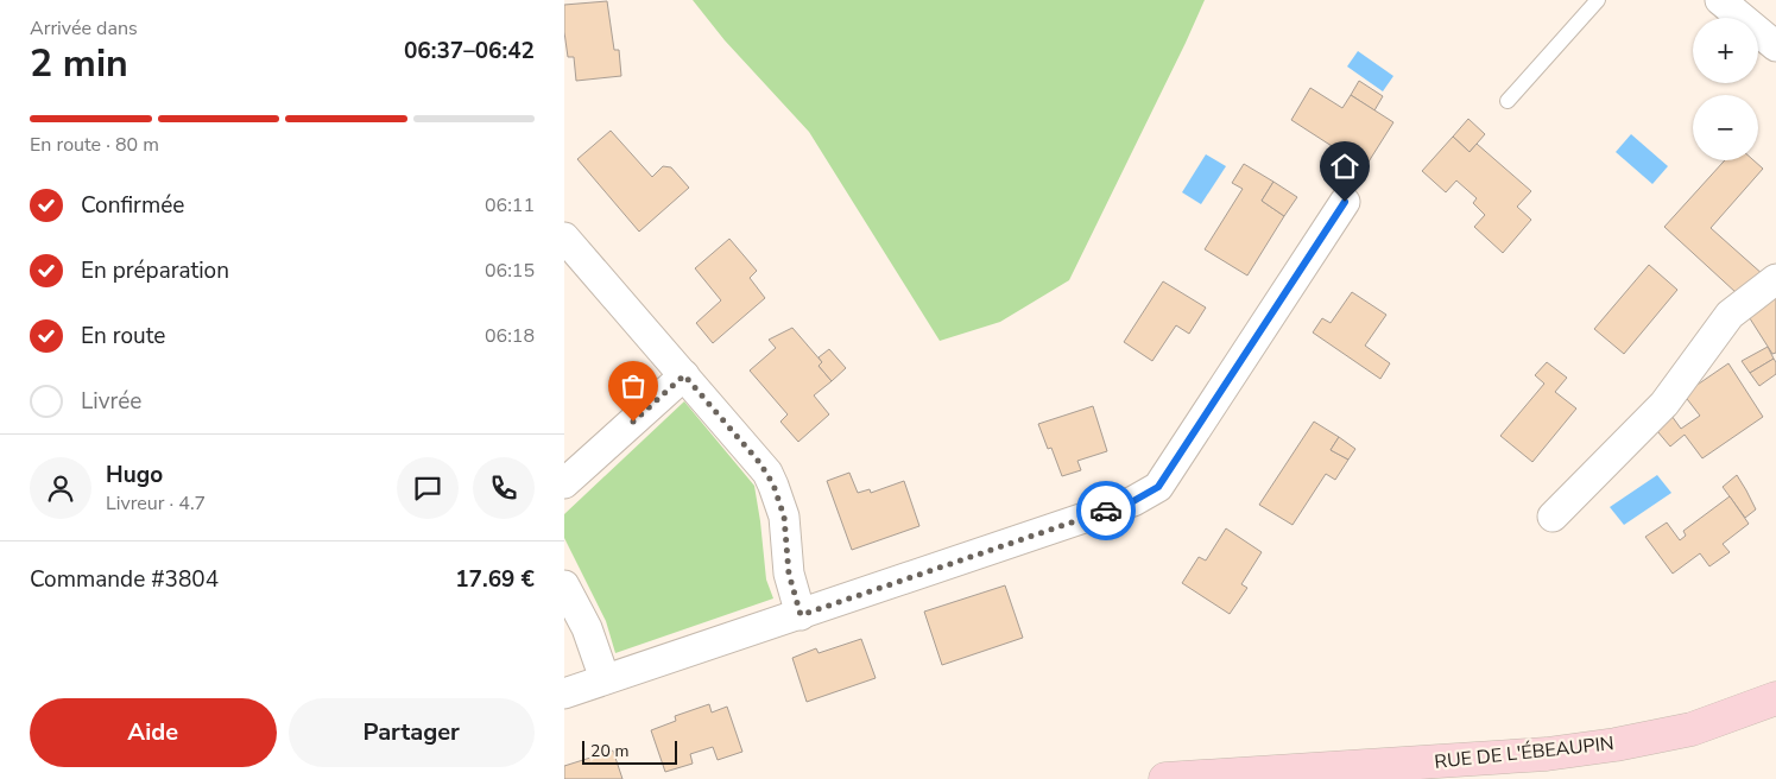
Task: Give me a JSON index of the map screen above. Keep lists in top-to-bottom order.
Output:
{
  "streets": {
    "street": ["RUE DE L'ÉBEAUPIN"]
  },
  "scale_bar": "20 m",
  "page": {
    "heading": ["2 min", "Arrivée dans", "06:37–06:42"],
    "panel": [
      "Hugo",
      "Livreur · 4.7",
      "Commande #3804",
      "17.69 €"
    ],
    "map_buttons": ["+", "−"],
    "bar": "En route · 80 m",
    "list": [
      ["Confirmée", "06:11"],
      ["En préparation", "06:15"],
      ["En route", "06:18"],
      "Livrée"
    ],
    "buttons": ["Aide", "Partager"],
    "scale": "20 m"
  }
}
